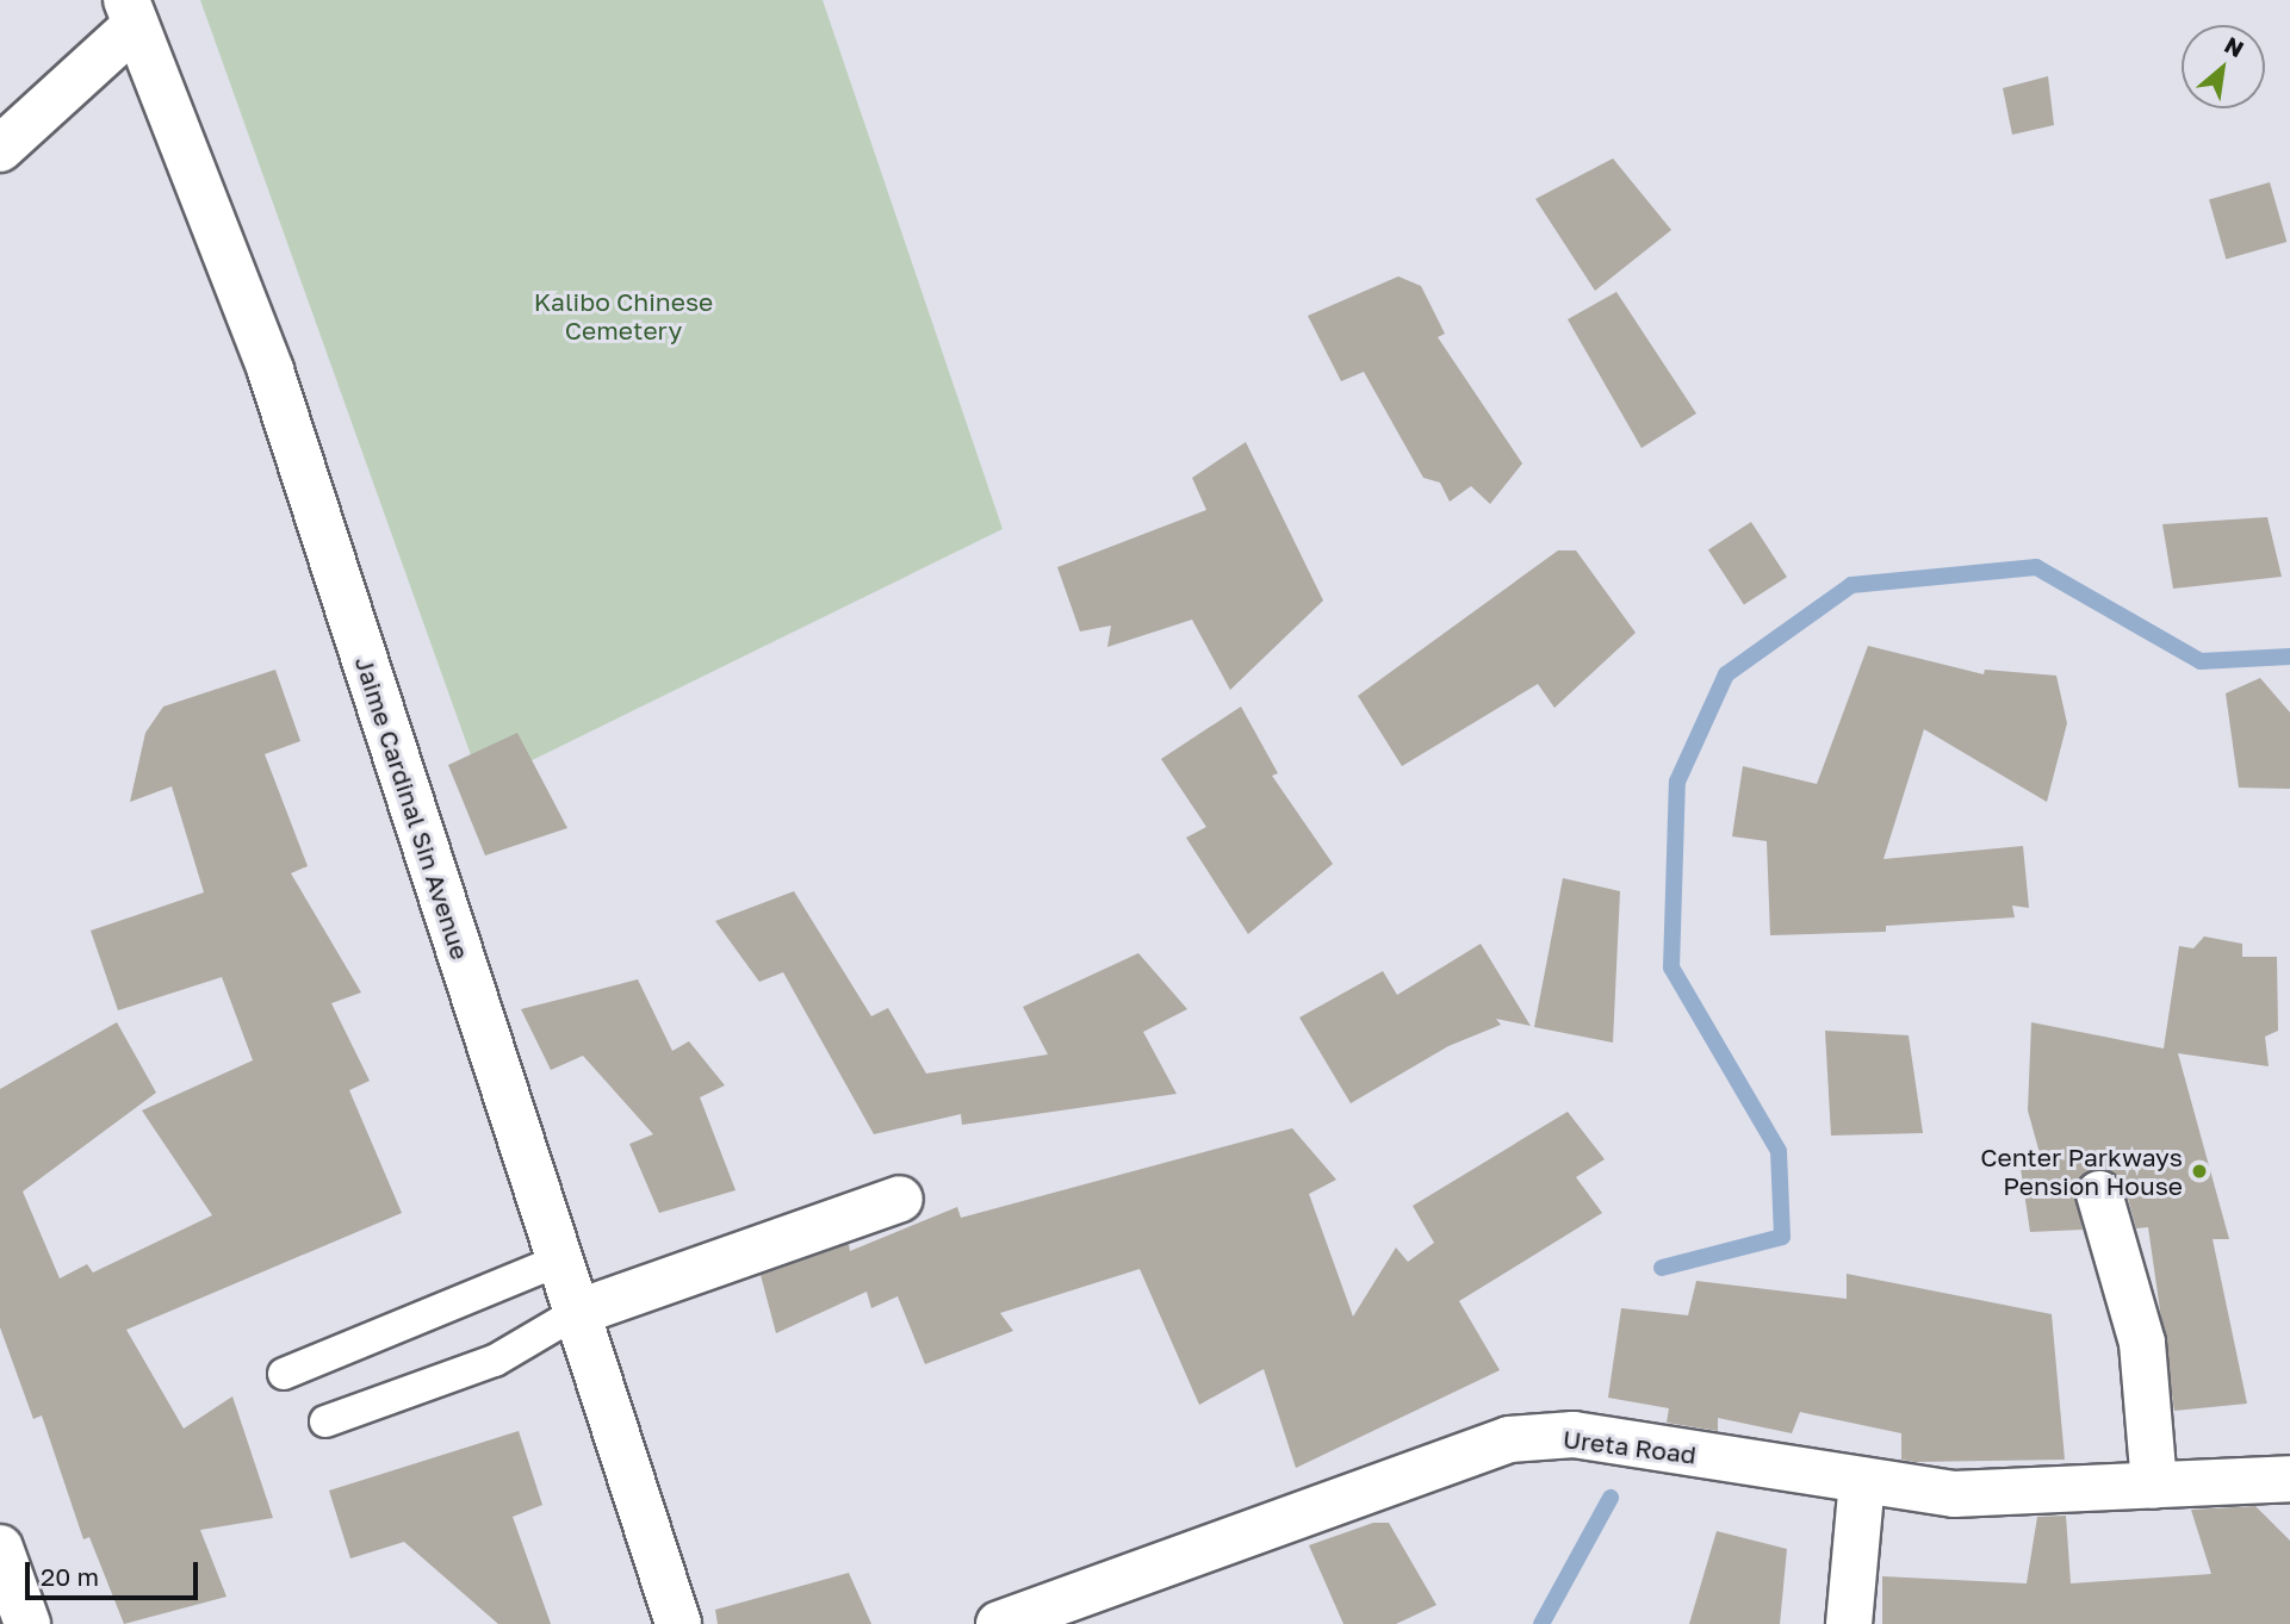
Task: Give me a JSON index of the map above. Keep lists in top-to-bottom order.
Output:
{
  "streets": {
    "street": ["Jaime Cardinal Sin Avenue", "Ureta Road"]
  },
  "parks": ["Kalibo Chinese Cemetery"],
  "places": ["Center Parkways Pension House"],
  "scale_bar": "20 m",
  "north": "top right"
}
